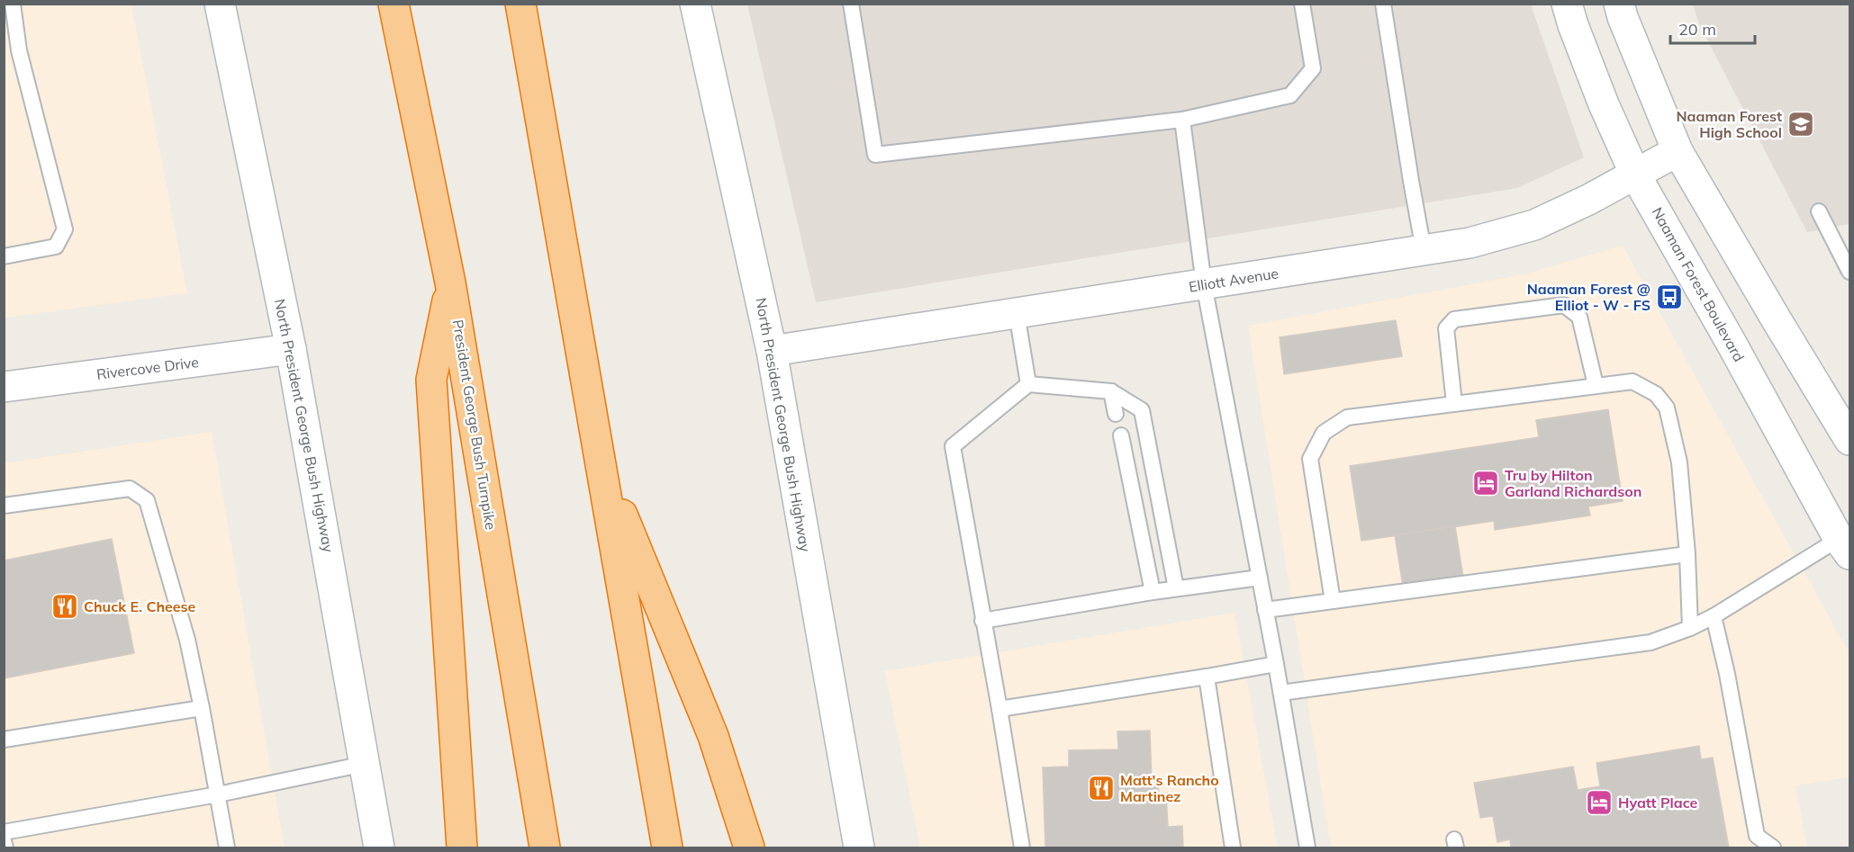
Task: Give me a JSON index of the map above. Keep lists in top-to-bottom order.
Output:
{
  "streets": {
    "highway": ["President George Bush Turnpike"],
    "main road": [
      "Elliott Avenue",
      "Naaman Forest Boulevard",
      "Rivercove Drive",
      "North President George Bush Highway"
    ]
  },
  "crossings": [
    ["Elliott Avenue", "Naaman Forest Boulevard"],
    ["Elliott Avenue", "North President George Bush Highway"],
    ["Rivercove Drive", "North President George Bush Highway"]
  ],
  "places": {
    "school or university": ["Naaman Forest High School"],
    "bus stop": ["Naaman Forest @ Elliot - W - FS"],
    "hotel": ["Tru by Hilton Garland Richardson", "Hyatt Place"],
    "restaurant": ["Chuck E. Cheese", "Matt's Rancho Martinez"]
  },
  "scale_bar": "20 m"
}
